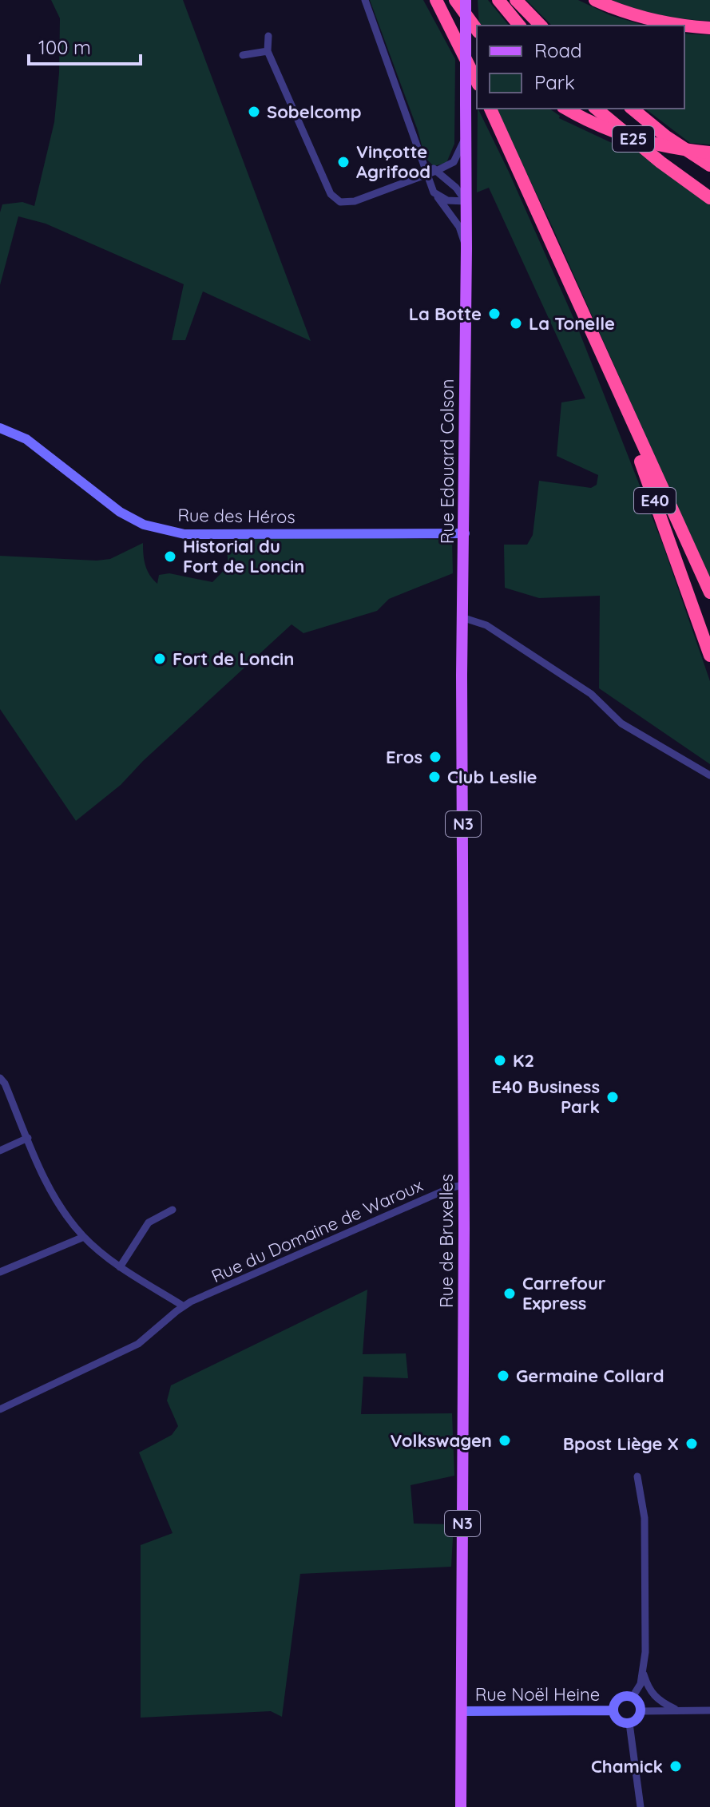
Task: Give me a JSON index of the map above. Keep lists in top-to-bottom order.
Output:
{
  "streets": {
    "highway": ["E25", "E40"],
    "main road": ["Rue Edouard Colson", "N3", "Rue de Bruxelles"],
    "street": ["Rue des Héros", "Rue du Domaine de Waroux", "Rue Noël Heine"]
  },
  "crossings": [
    ["Rue Edouard Colson", "Rue des Héros"],
    ["Rue Edouard Colson", "Rue de Bruxelles"],
    ["Rue du Domaine de Waroux", "Rue de Bruxelles"],
    ["Rue de Bruxelles", "Rue Noël Heine"]
  ],
  "places": [
    "Sobelcomp",
    "Vinçotte Agrifood",
    "La Botte",
    "La Tonelle",
    "Historial du Fort de Loncin",
    "Fort de Loncin",
    "Eros",
    "Club Leslie",
    "K2",
    "E40 Business Park",
    "Carrefour Express",
    "Germaine Collard",
    "Volkswagen",
    "Bpost Liège X",
    "Chamick"
  ],
  "legend": ["Road", "Park"],
  "scale_bar": "100 m"
}
